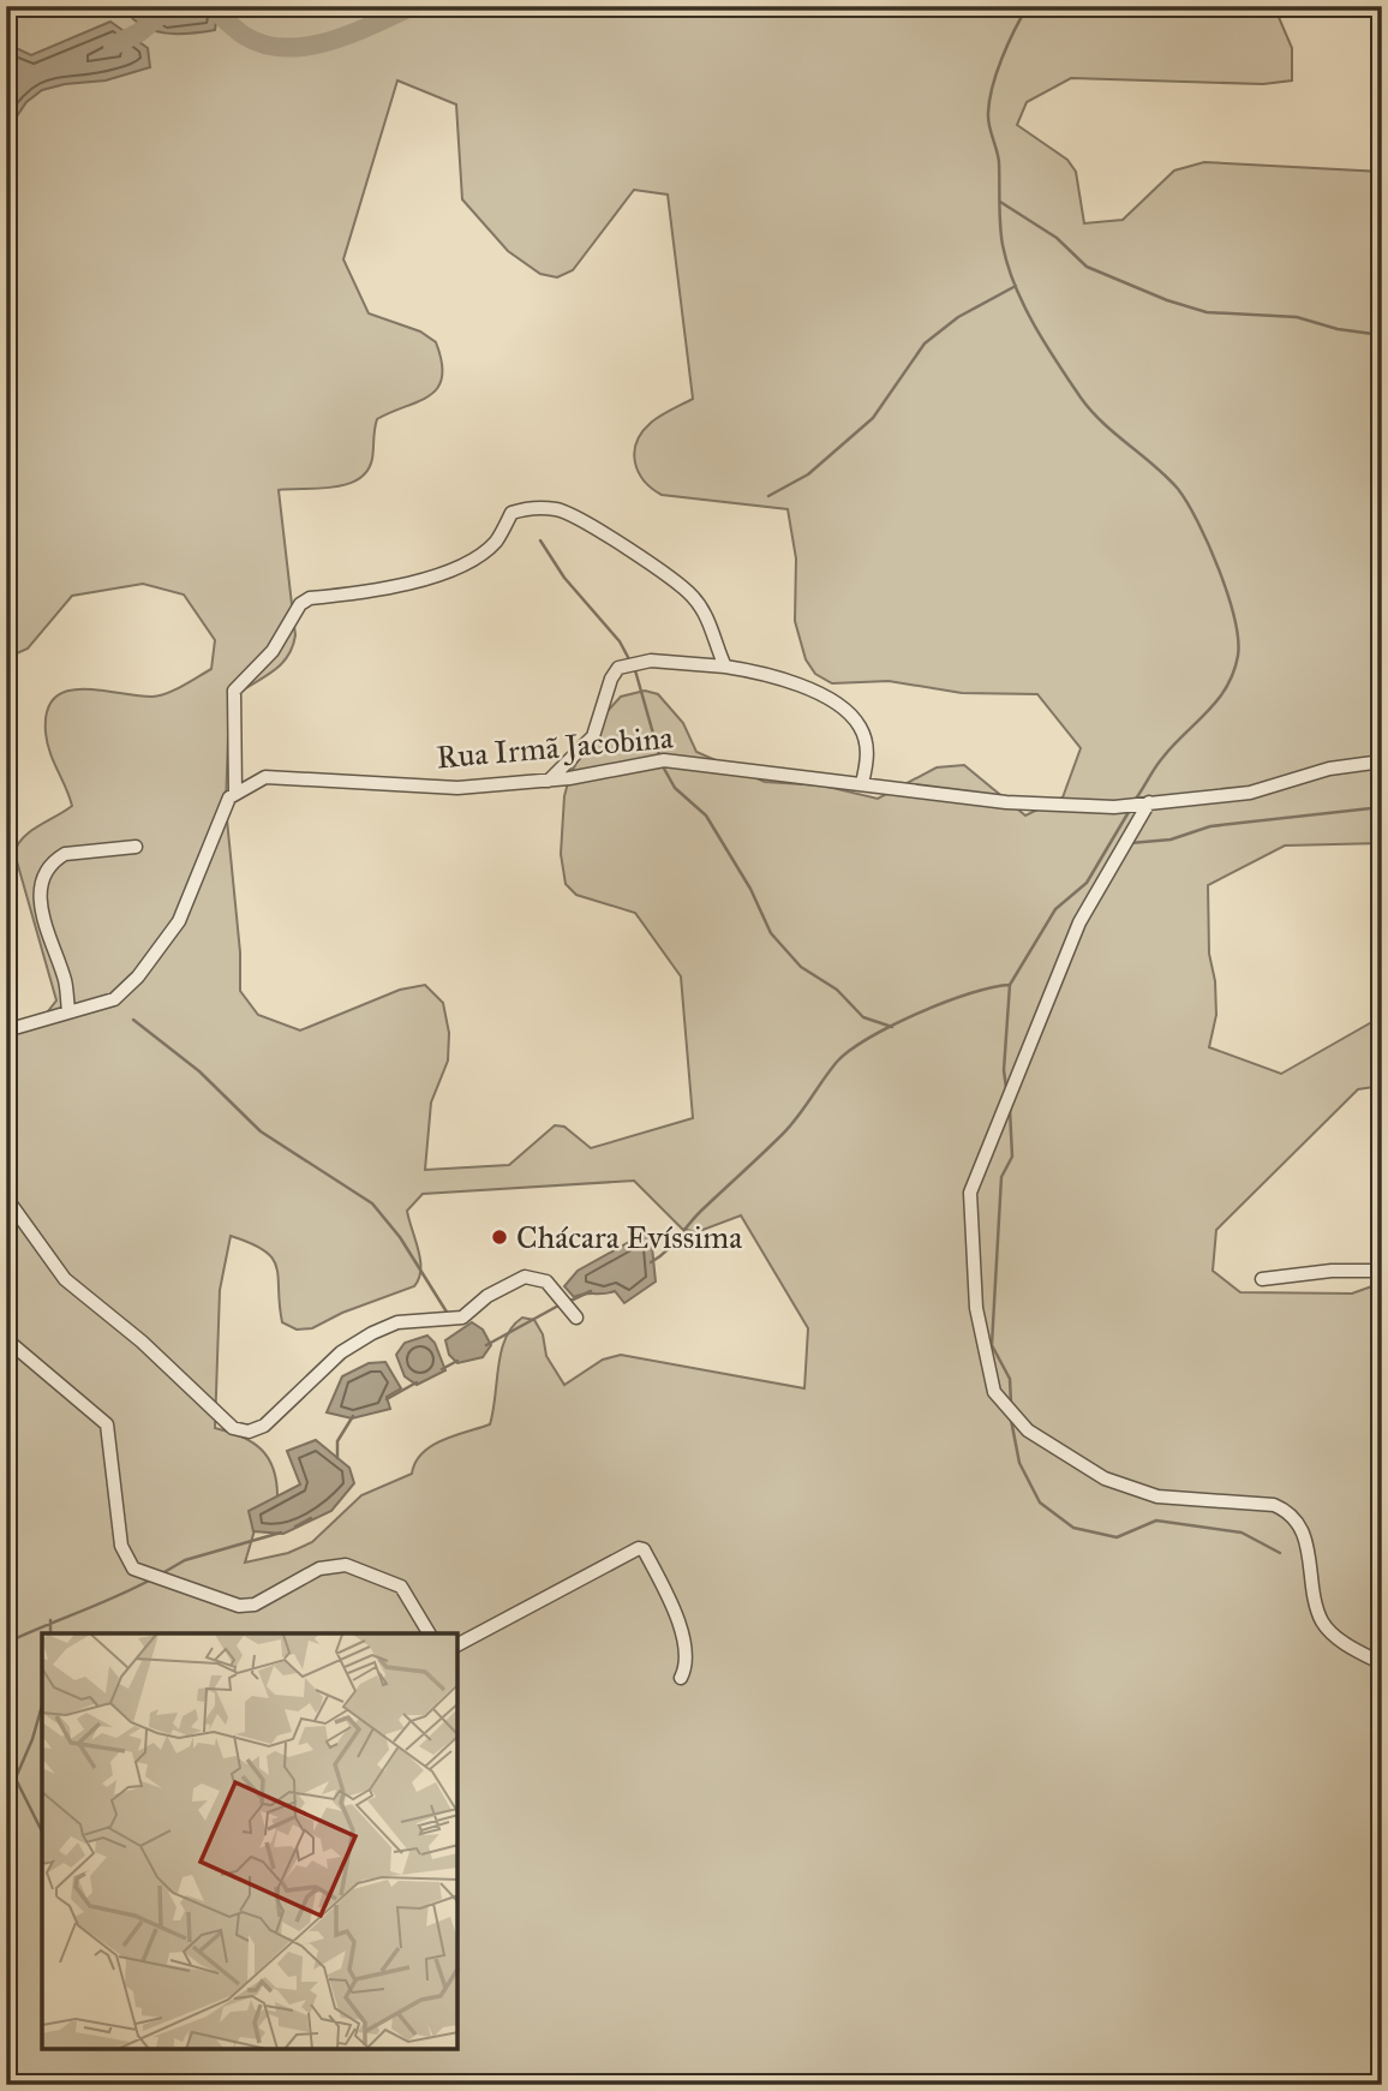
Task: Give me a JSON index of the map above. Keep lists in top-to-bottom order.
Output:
{
  "streets": {
    "street": ["Rua Irmã Jacobina"]
  },
  "places": ["Chácara Evíssima"]
}
